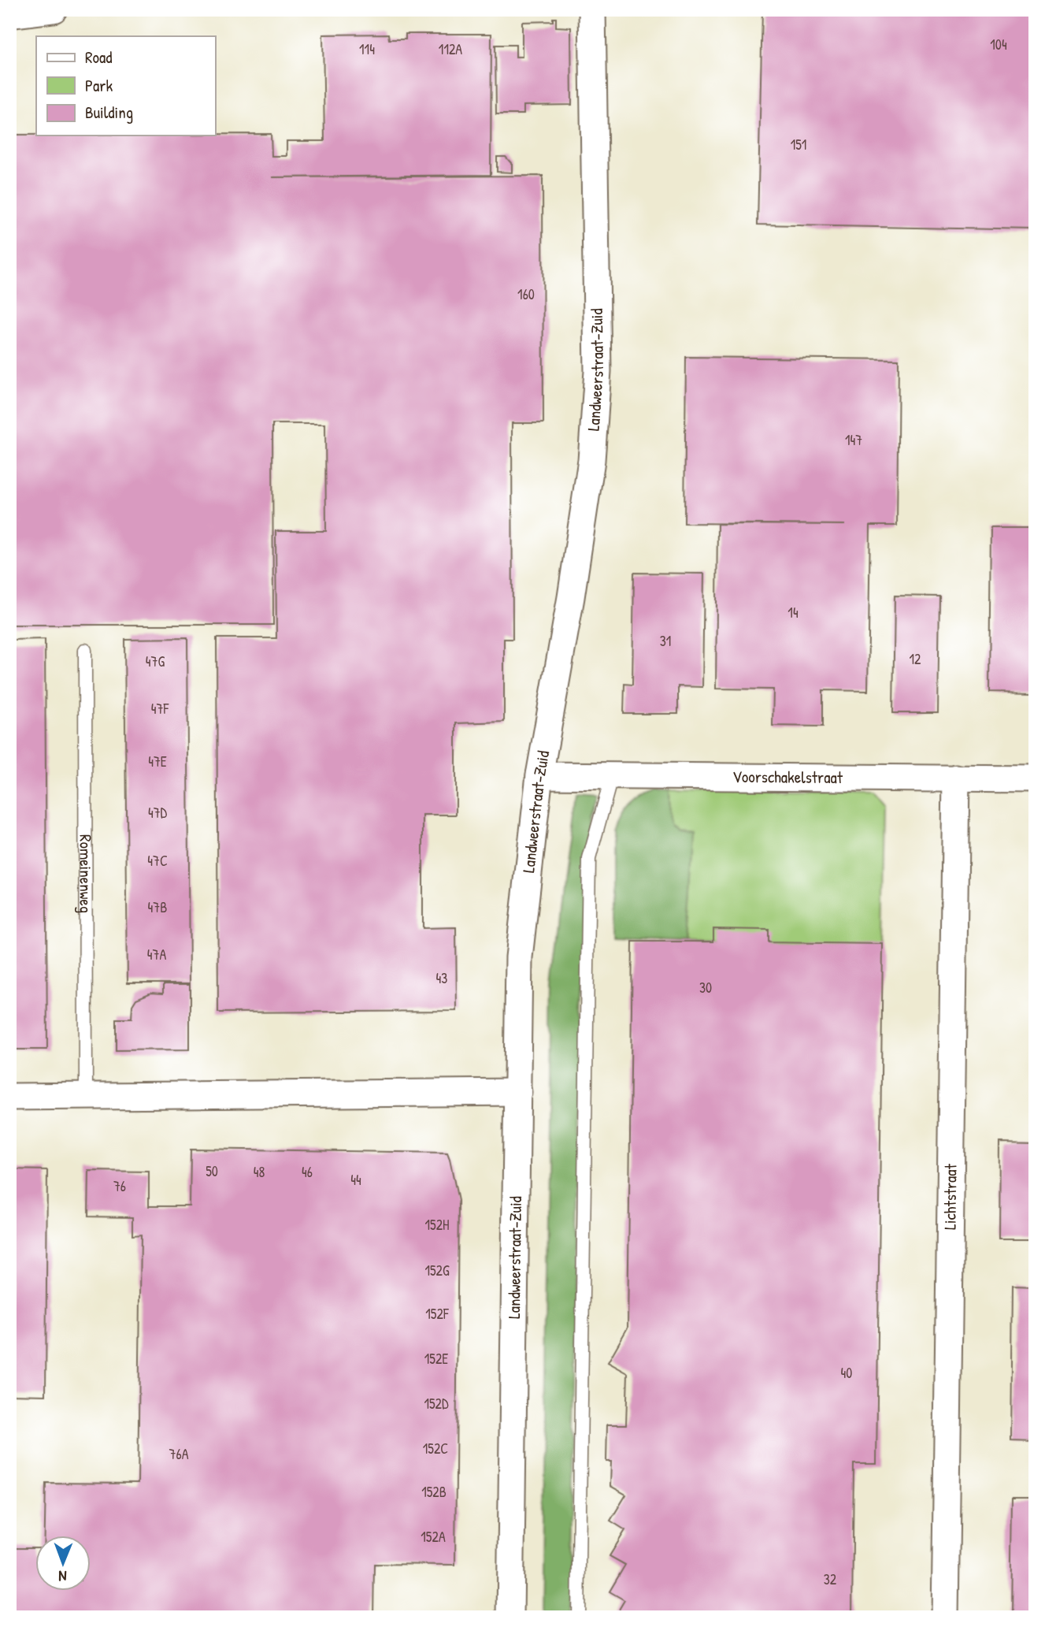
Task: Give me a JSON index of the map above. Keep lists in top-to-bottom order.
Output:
{
  "streets": {
    "street": ["Landweerstraat-Zuid", "Voorschakelstraat", "Lichtstraat"],
    "lane": ["Romeinenweg"]
  },
  "crossings": [
    ["Landweerstraat-Zuid", "Voorschakelstraat"],
    ["Voorschakelstraat", "Lichtstraat"]
  ],
  "house_numbers": [
    "104",
    "114",
    "112A",
    "151",
    "160",
    "147",
    "14",
    "31",
    "12",
    "47G",
    "47F",
    "47E",
    "47D",
    "47C",
    "47B",
    "47A",
    "43",
    "30",
    "50",
    "48",
    "46",
    "44",
    "76",
    "152H",
    "152G",
    "152F",
    "152E",
    "40",
    "152D",
    "152C",
    "76A",
    "152B",
    "152A",
    "32"
  ],
  "legend": ["Road", "Park", "Building"],
  "north": "bottom"
}
